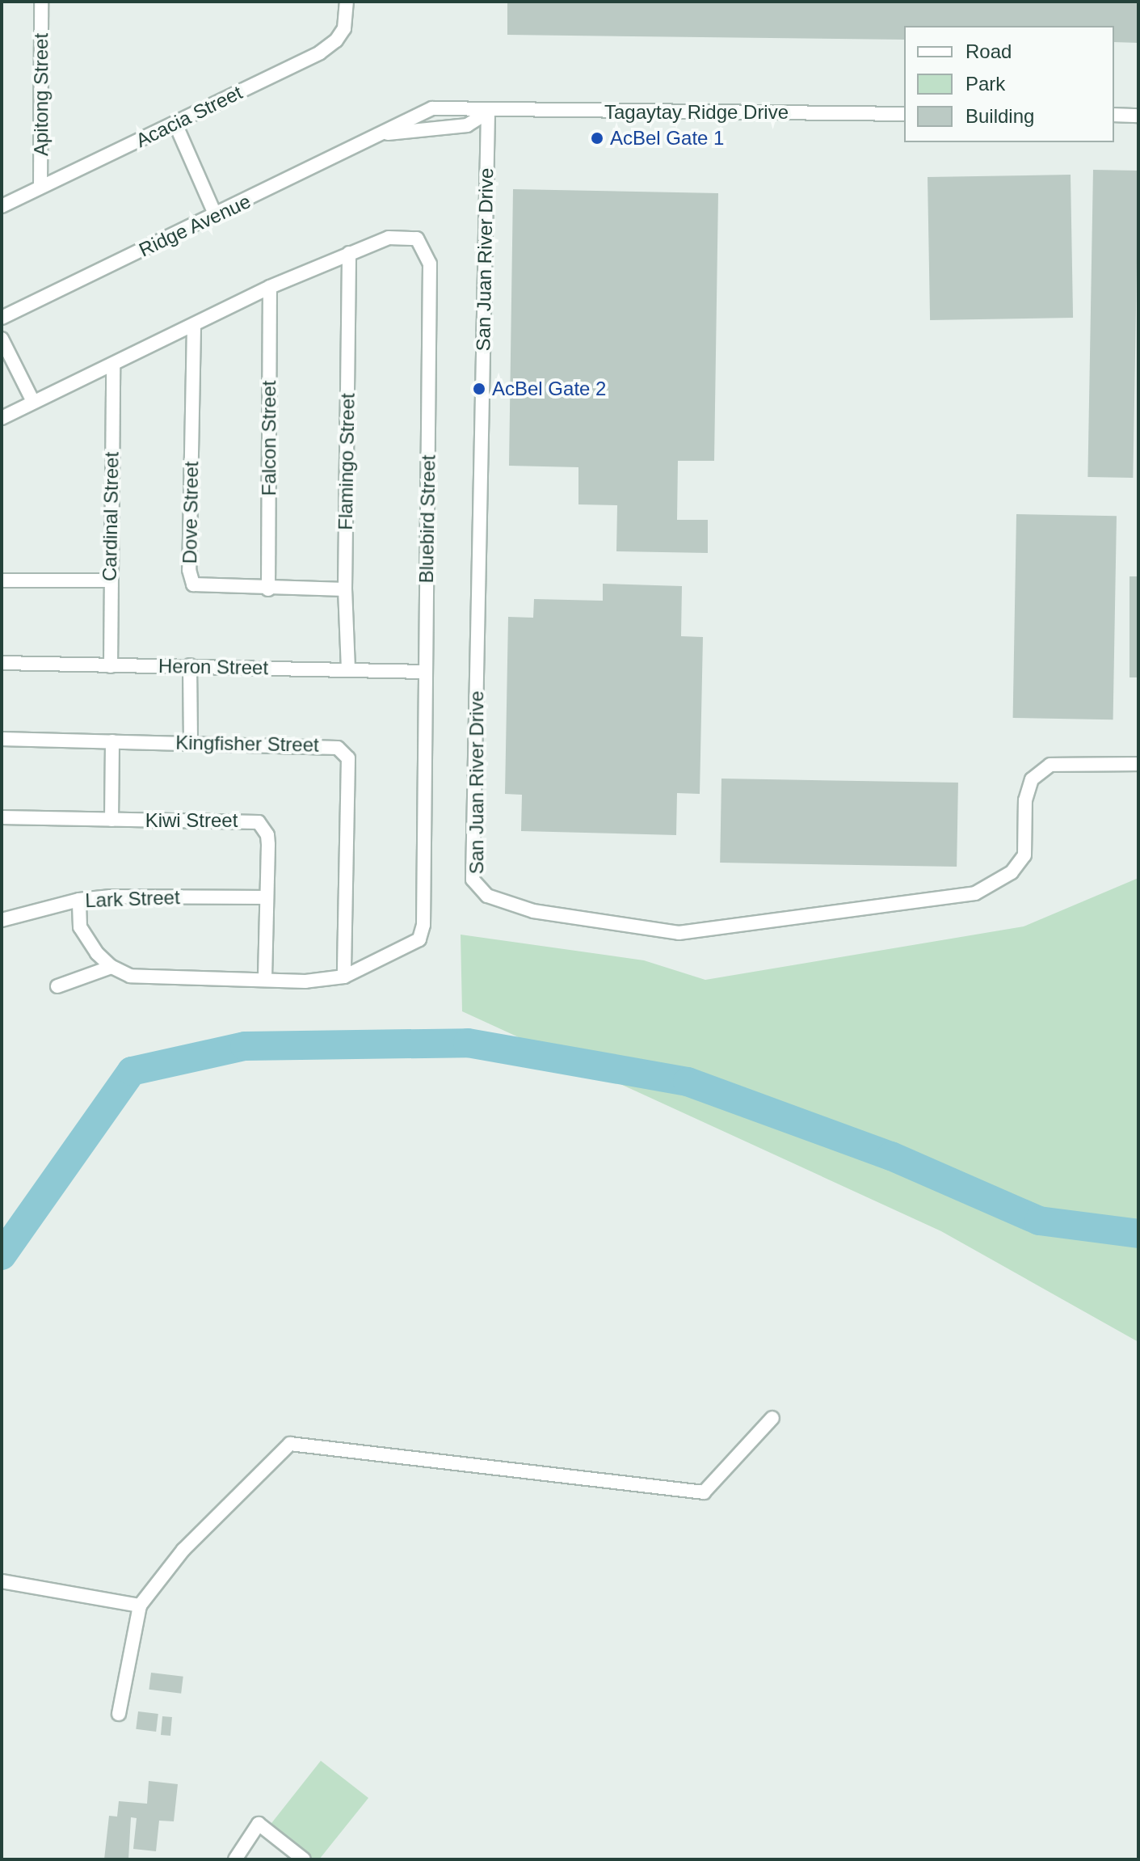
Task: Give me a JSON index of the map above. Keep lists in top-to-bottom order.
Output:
{
  "streets": {
    "street": [
      "Apitong Street",
      "Tagaytay Ridge Drive",
      "Acacia Street",
      "Ridge Avenue",
      "San Juan River Drive",
      "Falcon Street",
      "Flamingo Street",
      "Dove Street",
      "Cardinal Street",
      "Bluebird Street",
      "Heron Street",
      "Kingfisher Street",
      "Kiwi Street",
      "Lark Street"
    ]
  },
  "crossings": [
    ["Apitong Street", "Acacia Street"],
    ["Tagaytay Ridge Drive", "Ridge Avenue"],
    ["Tagaytay Ridge Drive", "San Juan River Drive"],
    ["Falcon Street", "Dove Street"],
    ["Falcon Street", "Bluebird Street"],
    ["Flamingo Street", "Dove Street"],
    ["Flamingo Street", "Bluebird Street"],
    ["Flamingo Street", "Heron Street"],
    ["Dove Street", "Bluebird Street"],
    ["Cardinal Street", "Bluebird Street"],
    ["Cardinal Street", "Heron Street"],
    ["Bluebird Street", "Heron Street"],
    ["Bluebird Street", "Kingfisher Street"],
    ["Bluebird Street", "Kiwi Street"],
    ["Kiwi Street", "Lark Street"]
  ],
  "places": ["AcBel Gate 1", "AcBel Gate 2"],
  "legend": ["Road", "Park", "Building"]
}
